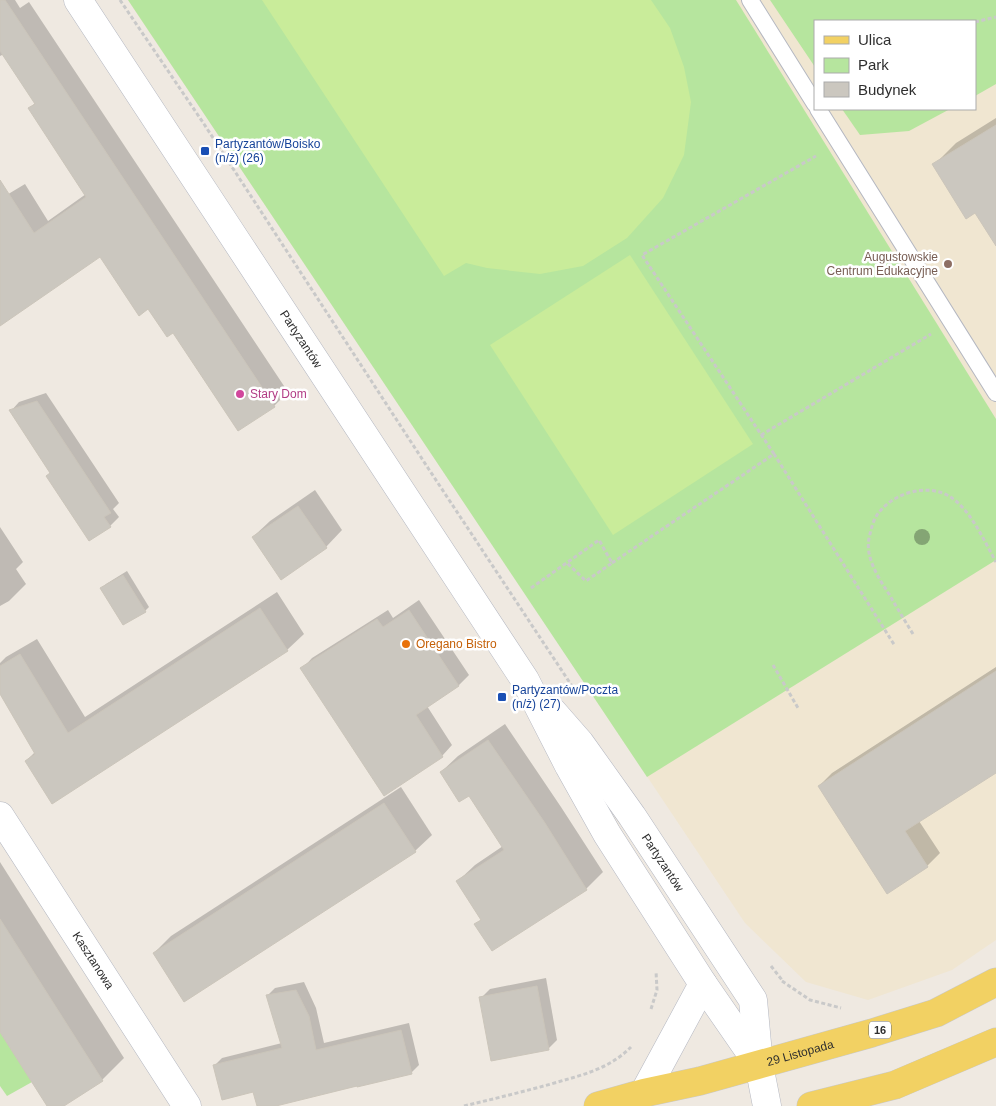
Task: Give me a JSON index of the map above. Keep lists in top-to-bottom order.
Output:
{
  "streets": {
    "main road": ["16", "29 Listopada"],
    "street": ["Partyzantów", "Kasztanowa"]
  },
  "crossings": [
    ["Partyzantów", "29 Listopada"]
  ],
  "places": {
    "transit": ["Partyzantów/Boisko (n/ż) (26)", "Partyzantów/Poczta (n/ż) (27)"],
    "other": ["Augustowskie Centrum Edukacyjne", "Stary Dom", "Oregano Bistro"]
  },
  "legend": ["Ulica", "Park", "Budynek"]
}
